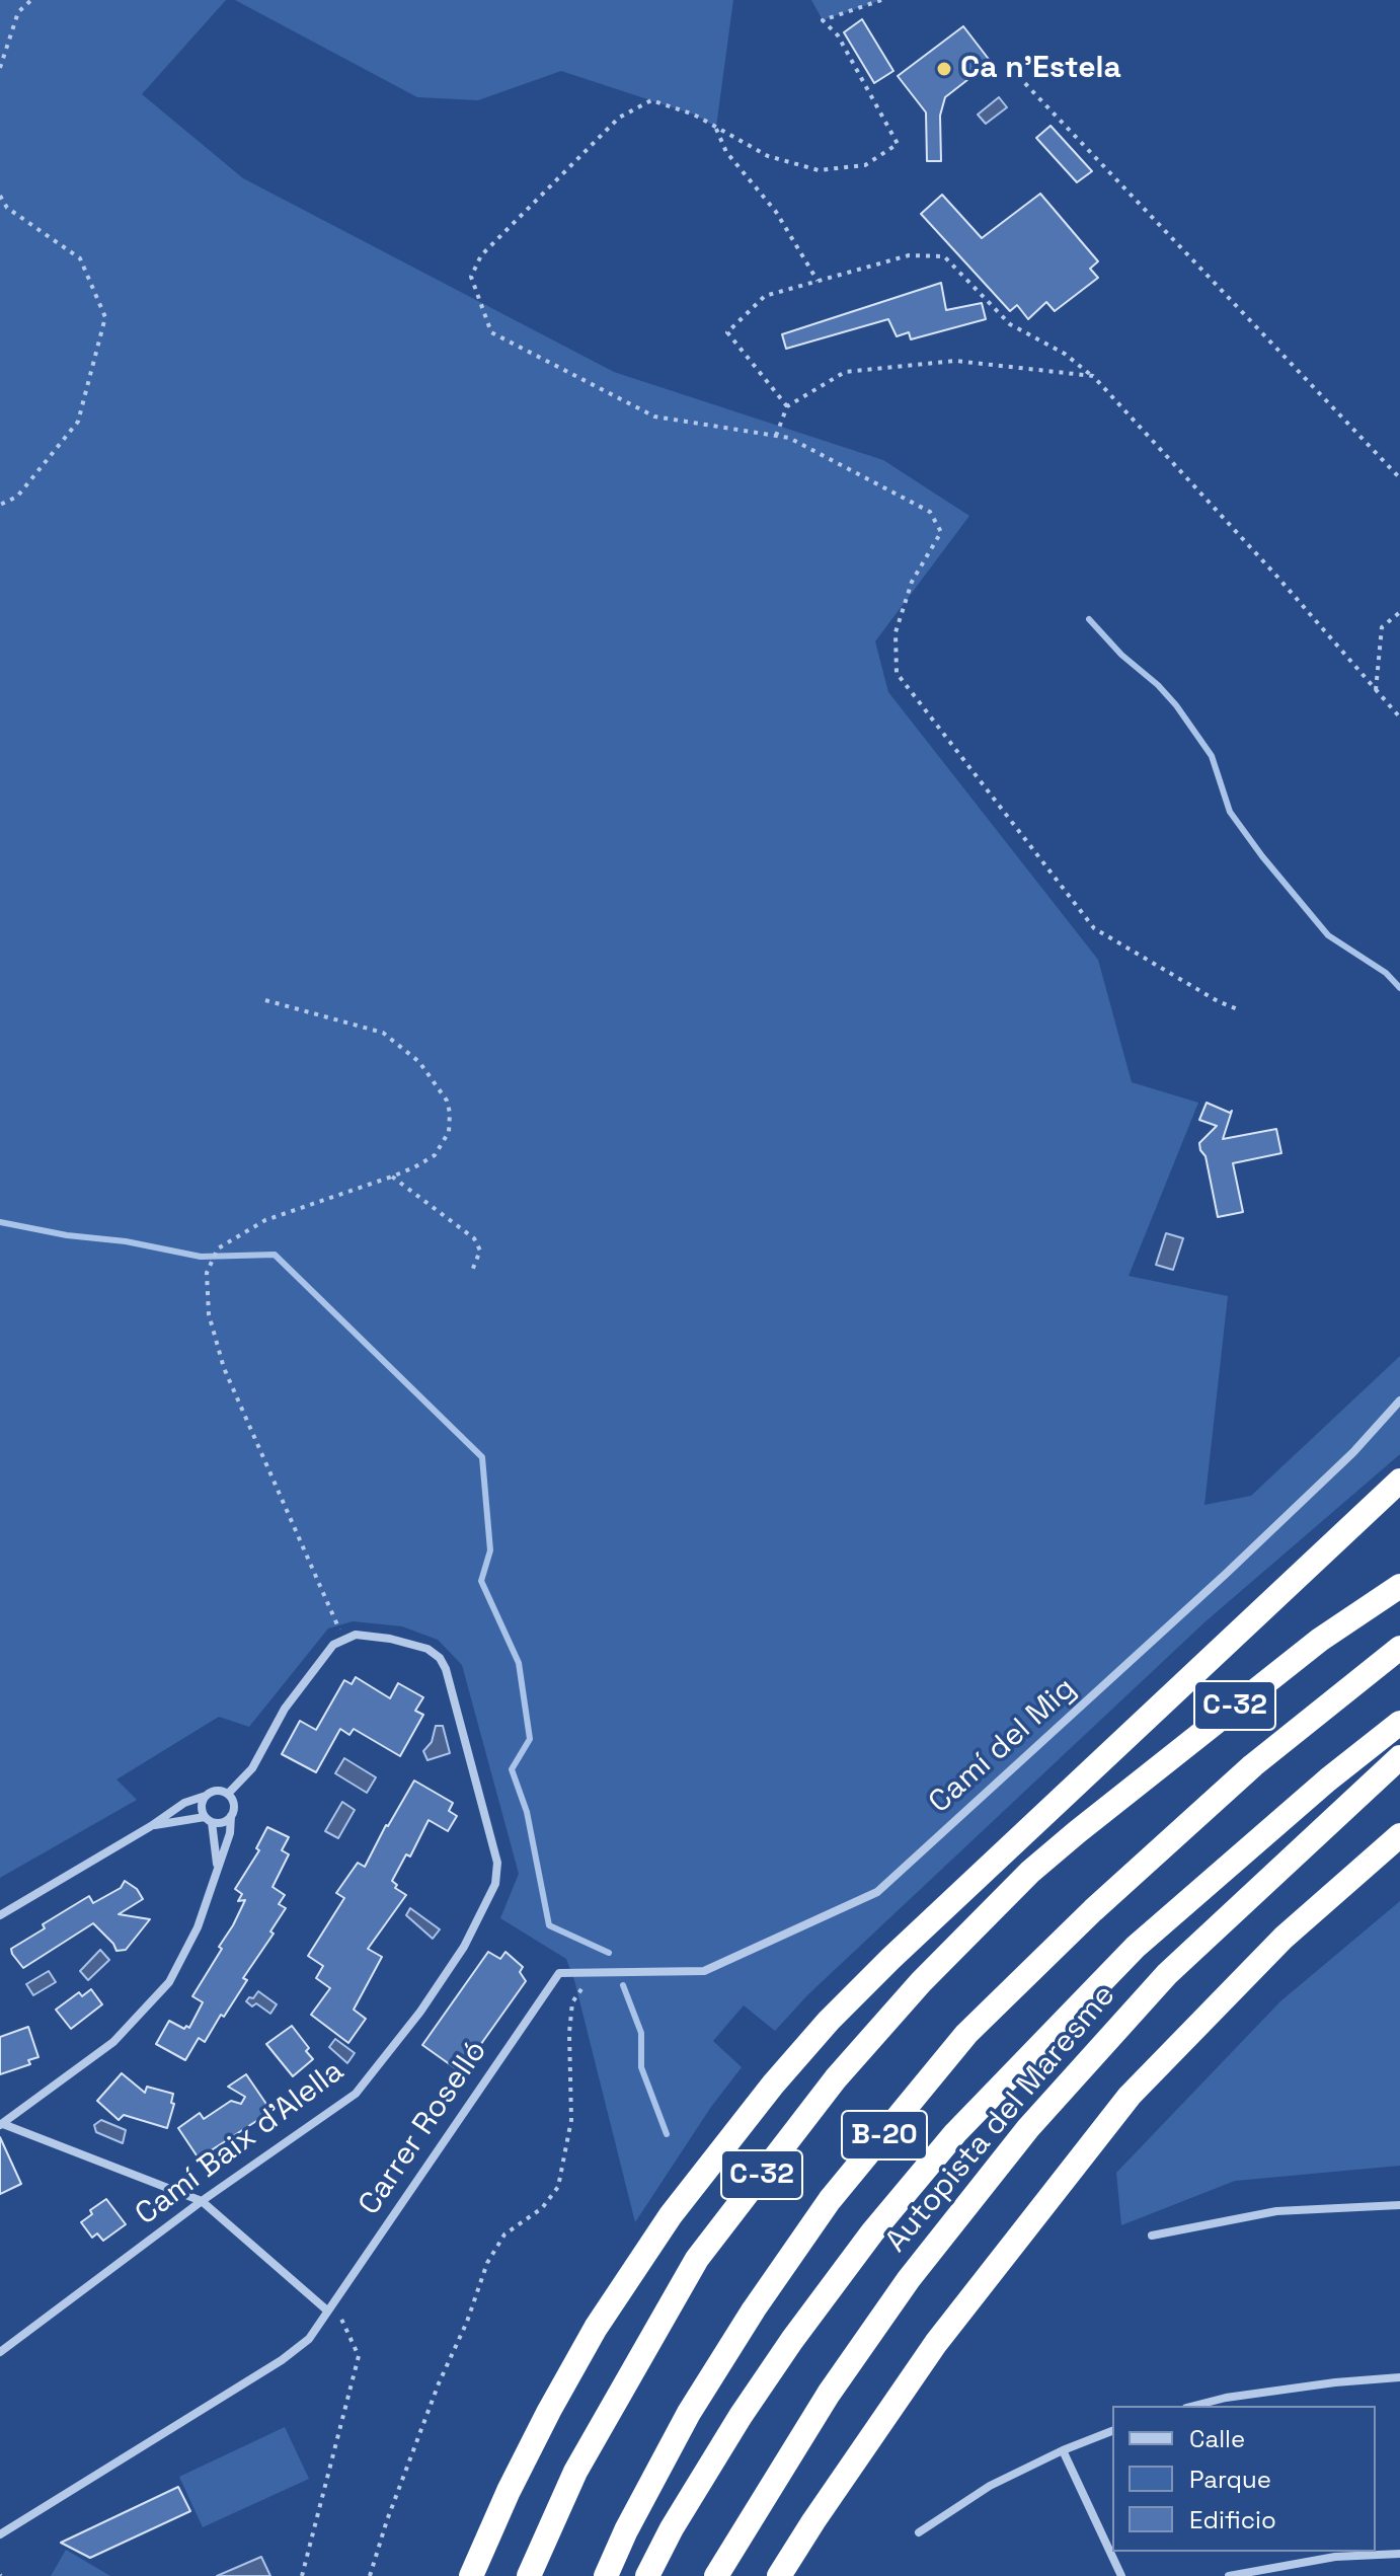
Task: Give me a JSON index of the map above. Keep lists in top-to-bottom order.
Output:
{
  "streets": {
    "highway": ["C-32", "Autopista del Maresme", "B-20"],
    "street": ["Camí del Mig", "Carrer Roselló", "Camí Baix d'Alella"]
  },
  "crossings": [
    ["Camí del Mig", "Carrer Roselló"]
  ],
  "places": ["Ca n'Estela"],
  "legend": ["Calle", "Parque", "Edificio"]
}
